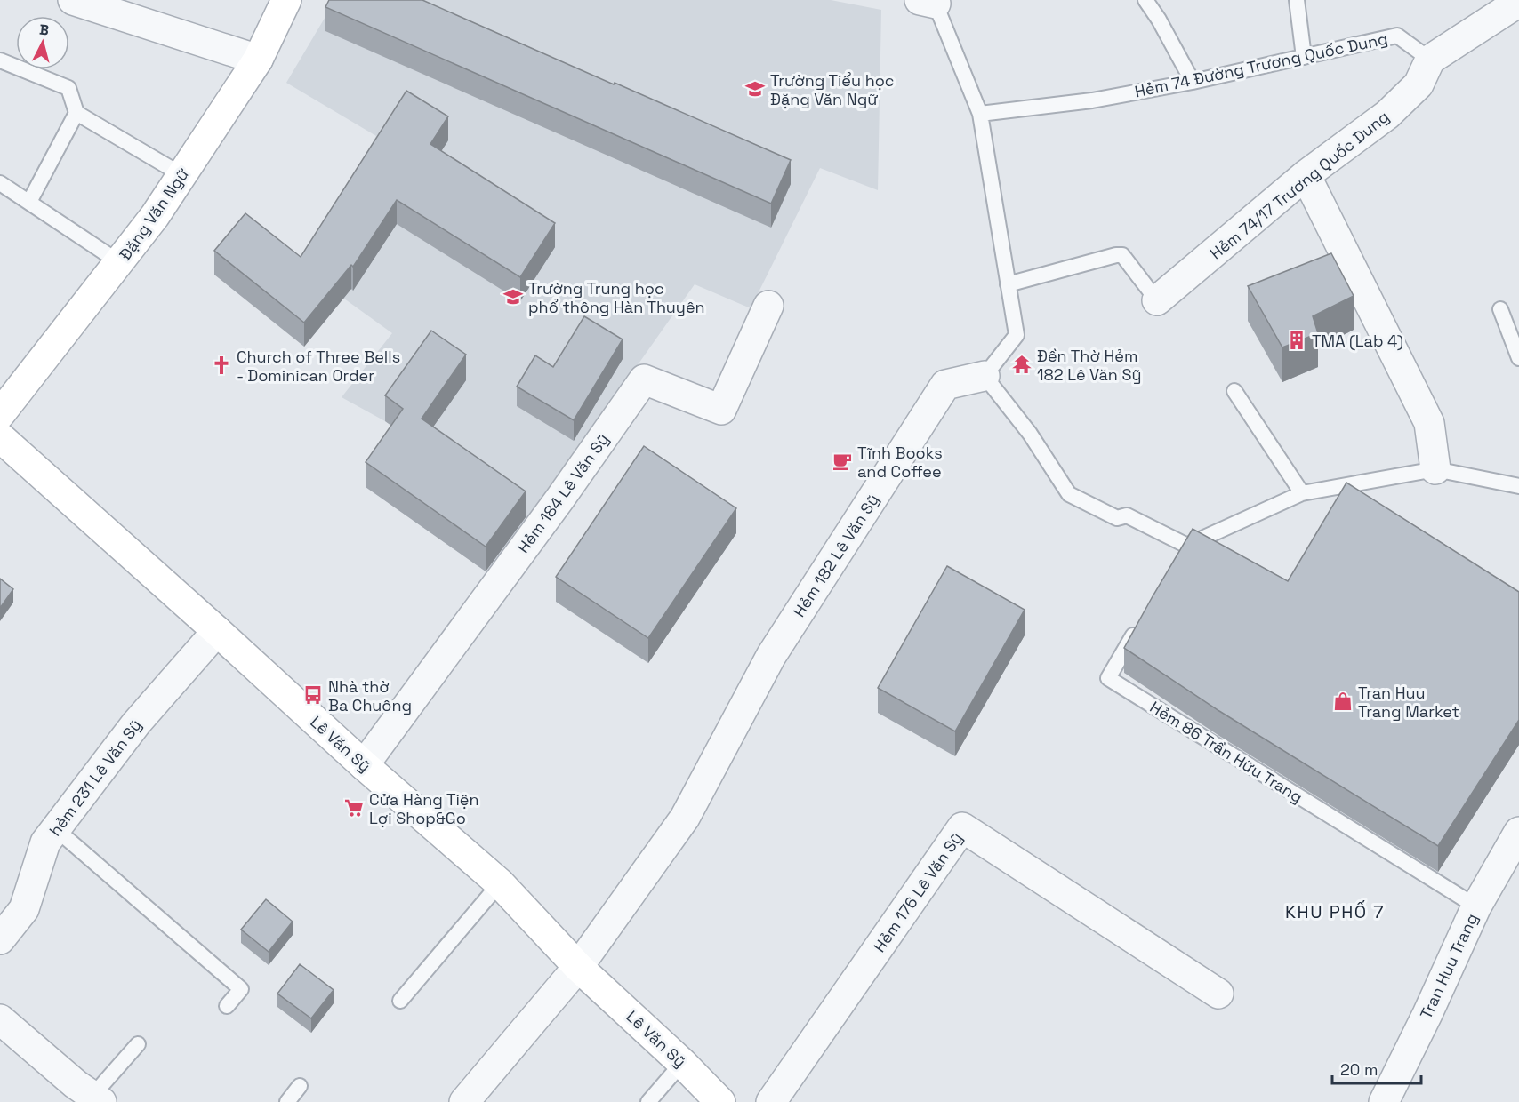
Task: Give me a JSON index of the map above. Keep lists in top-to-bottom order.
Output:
{
  "streets": {
    "main road": ["Đặng Văn Ngữ", "Lê Văn Sỹ"],
    "street": [
      "Hẻm 74/17 Trương Quốc Dung",
      "Hẻm 184 Lê Văn Sỹ",
      "Hẻm 182 Lê Văn Sỹ",
      "hẻm 231 Lê Văn Sỹ",
      "Hẻm 176 Lê Văn Sỹ",
      "Tran Huu Trang"
    ],
    "lane": ["Hẻm 74 Đường Trương Quốc Dung", "Hẻm 86 Trần Hữu Trang"]
  },
  "crossings": [
    ["Hẻm 74 Đường Trương Quốc Dung", "Hẻm 74/17 Trương Quốc Dung"],
    ["Hẻm 184 Lê Văn Sỹ", "Lê Văn Sỹ"],
    ["Hẻm 182 Lê Văn Sỹ", "Lê Văn Sỹ"],
    ["Lê Văn Sỹ", "hẻm 231 Lê Văn Sỹ"],
    ["Hẻm 86 Trần Hữu Trang", "Tran Huu Trang"]
  ],
  "districts": ["KHU PHỐ 7"],
  "places": {
    "school or university": ["Trường Tiểu học Đặng Văn Ngữ", "Trường Trung học phổ thông Hàn Thuyên"],
    "building": ["TMA (Lab 4)"],
    "temple": ["Đền Thờ Hẻm 182 Lê Văn Sỹ"],
    "church": ["Church of Three Bells - Dominican Order"],
    "cafe": ["Tĩnh Books and Coffee"],
    "bus stop": ["Nhà thờ Ba Chuông"],
    "shop": ["Tran Huu Trang Market"],
    "supermarket": ["Cửa Hàng Tiện Lợi Shop&Go"]
  },
  "scale_bar": "20 m",
  "north": "top"
}
